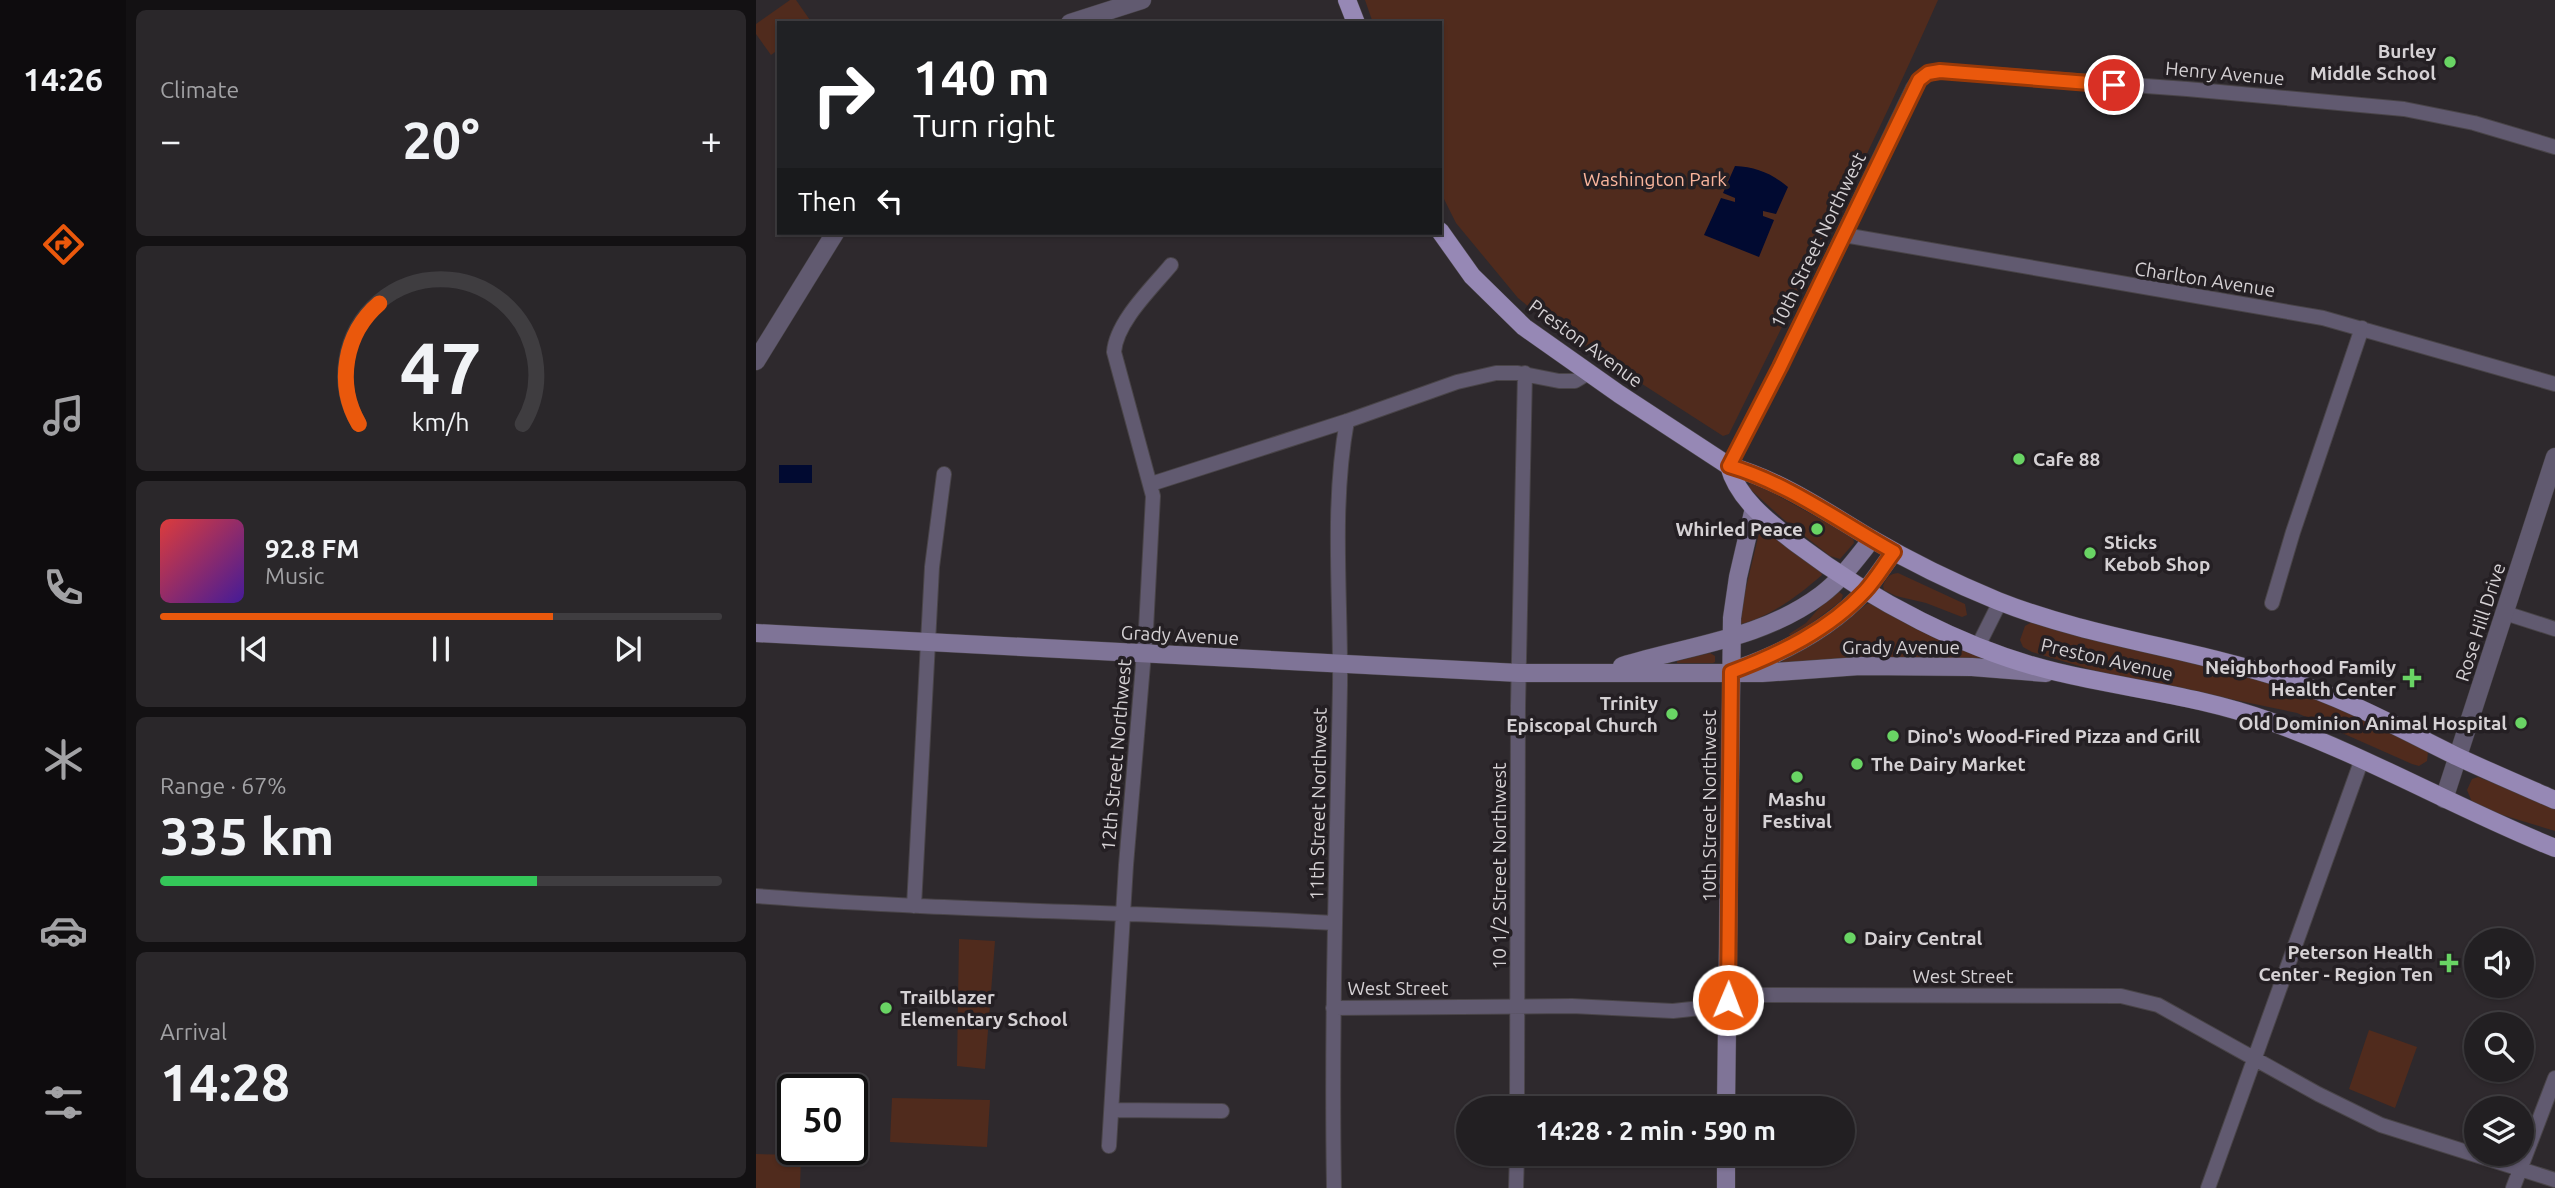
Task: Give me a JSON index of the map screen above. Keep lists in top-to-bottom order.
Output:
{
  "streets": {
    "main road": ["10th Street Northwest", "Preston Avenue", "Grady Avenue"],
    "street": [
      "Henry Avenue",
      "Charlton Avenue",
      "Rose Hill Drive",
      "12th Street Northwest",
      "11th Street Northwest",
      "10 1/2 Street Northwest",
      "West Street"
    ]
  },
  "crossings": [
    ["Henry Avenue", "10th Street Northwest"],
    ["10th Street Northwest", "Charlton Avenue"],
    ["10th Street Northwest", "Preston Avenue"],
    ["10th Street Northwest", "Grady Avenue"],
    ["10th Street Northwest", "West Street"],
    ["Preston Avenue", "Rose Hill Drive"],
    ["Preston Avenue", "Grady Avenue"],
    ["Grady Avenue", "12th Street Northwest"],
    ["Grady Avenue", "11th Street Northwest"],
    ["Grady Avenue", "10 1/2 Street Northwest"],
    ["11th Street Northwest", "West Street"],
    ["10 1/2 Street Northwest", "West Street"]
  ],
  "parks": ["Washington Park"],
  "places": {
    "other": [
      "Burley Middle School",
      "Cafe 88",
      "Whirled Peace",
      "Sticks Kebob Shop",
      "Trinity Episcopal Church",
      "Old Dominion Animal Hospital",
      "Dino's Wood-Fired Pizza and Grill",
      "The Dairy Market",
      "Mashu Festival",
      "Dairy Central",
      "Trailblazer Elementary School"
    ],
    "health": ["Neighborhood Family Health Center", "Peterson Health Center - Region Ten"]
  },
  "page": {
    "tabs": "14:26",
    "tile": [
      "Climate",
      ["Range · 67%", "335 km"],
      ["Arrival", "14:28"]
    ],
    "turn": ["140 m", "Turn right"],
    "heat": ["−", "20°", "+"],
    "then": "Then",
    "song": ["92.8 FM", "Music"],
    "limit": "50",
    "trip": "14:28 · 2 min · 590 m",
    "gauge": ["47", "km/h"]
  }
}
